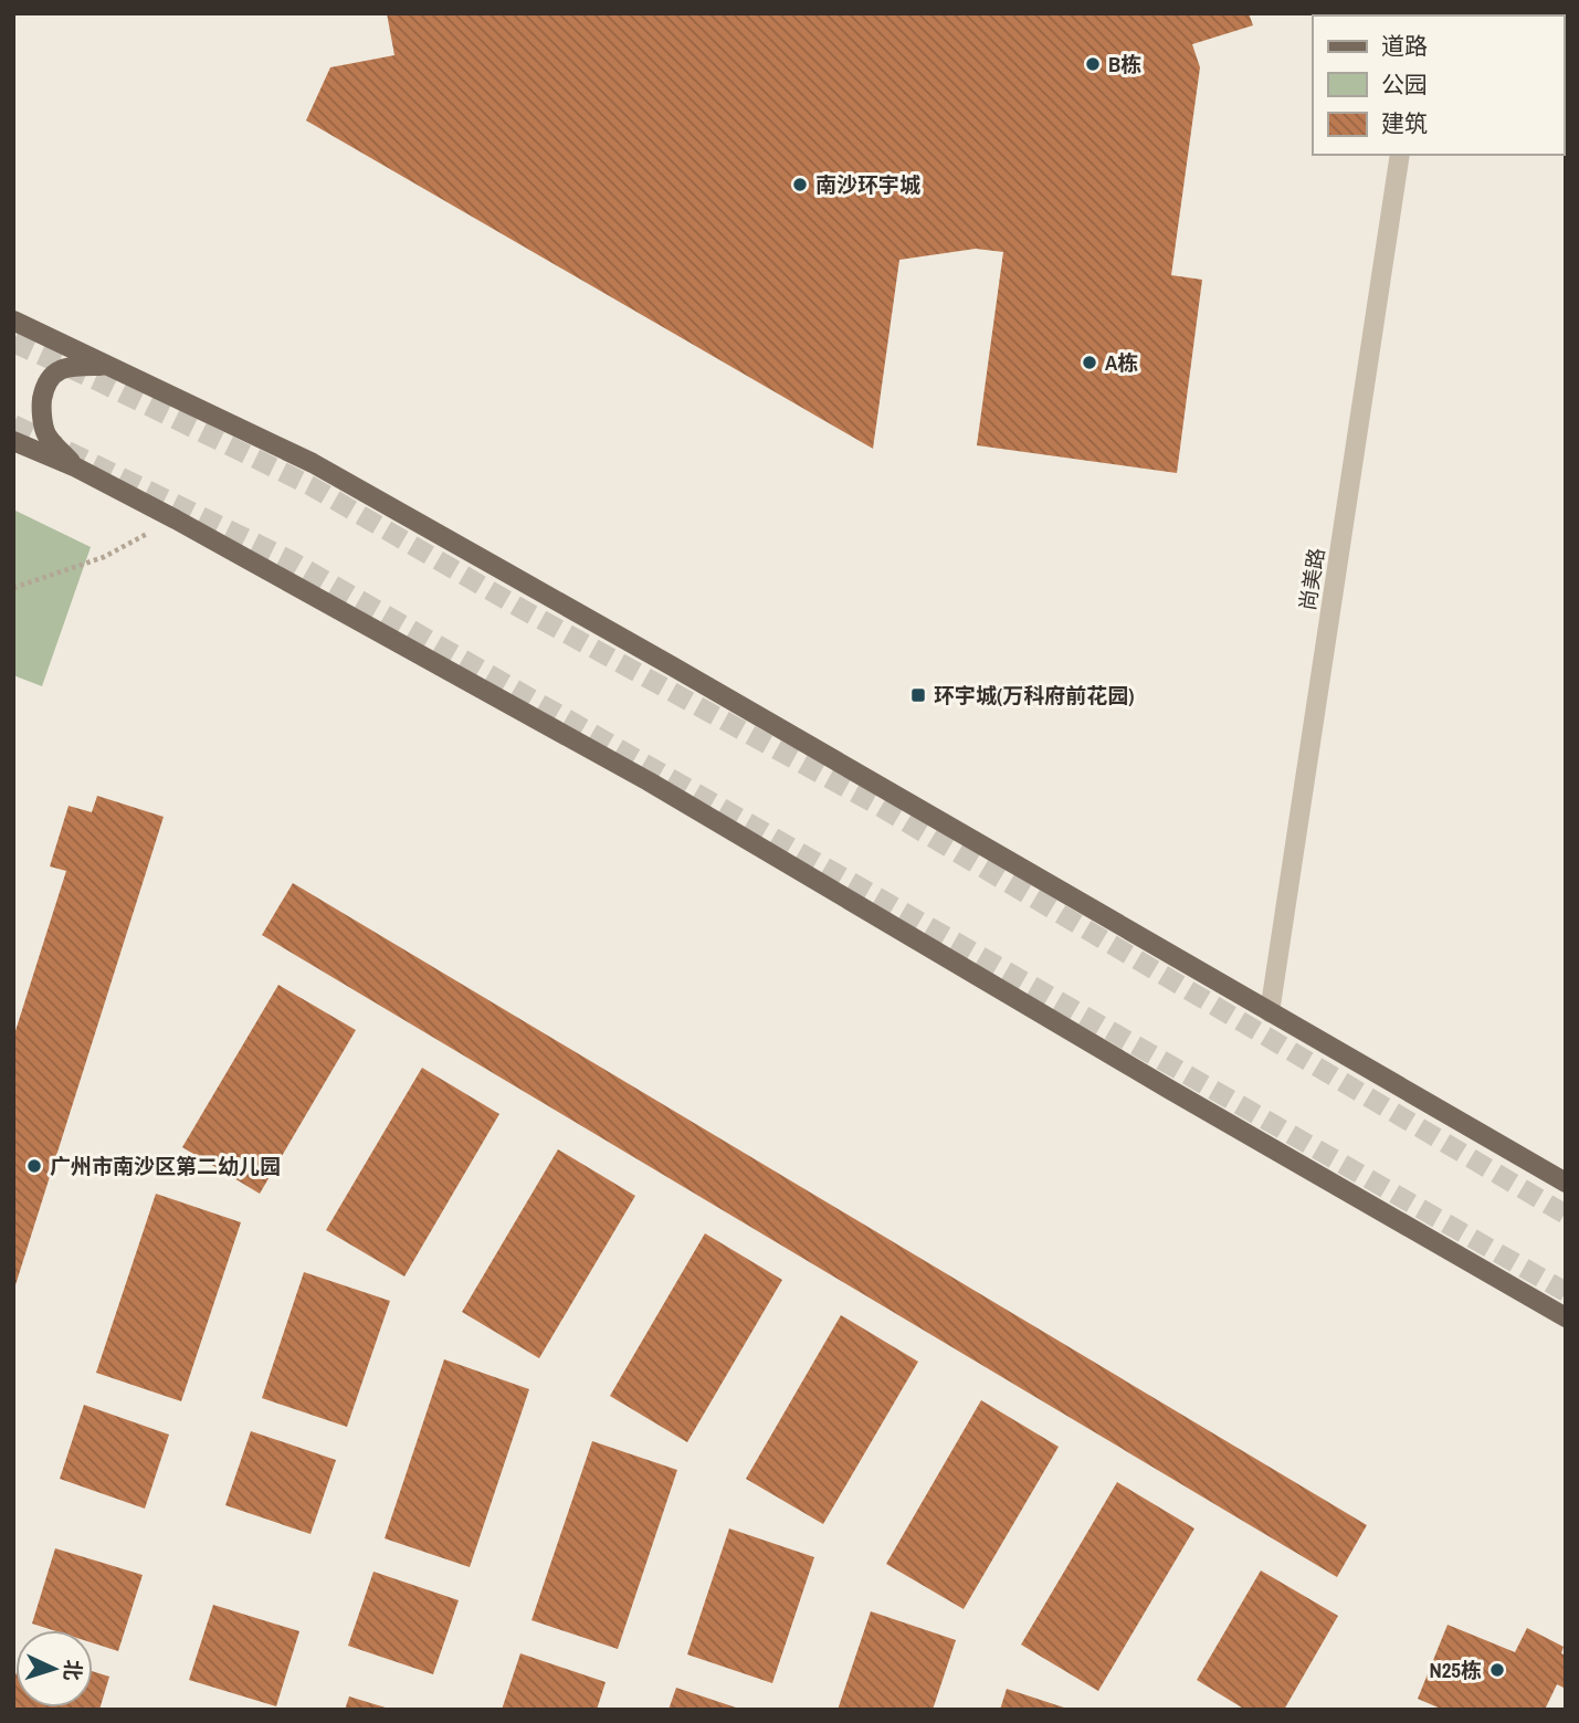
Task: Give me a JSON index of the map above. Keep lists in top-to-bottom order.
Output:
{
  "streets": {
    "street": ["尚美路"]
  },
  "places": {
    "other": [
      "B栋",
      "南沙环宇城",
      "A栋",
      "广州市南沙区第二幼儿园",
      "N25栋"
    ],
    "transit": ["环宇城(万科府前花园)"]
  },
  "legend": ["道路", "公园", "建筑"],
  "north": "right"
}
